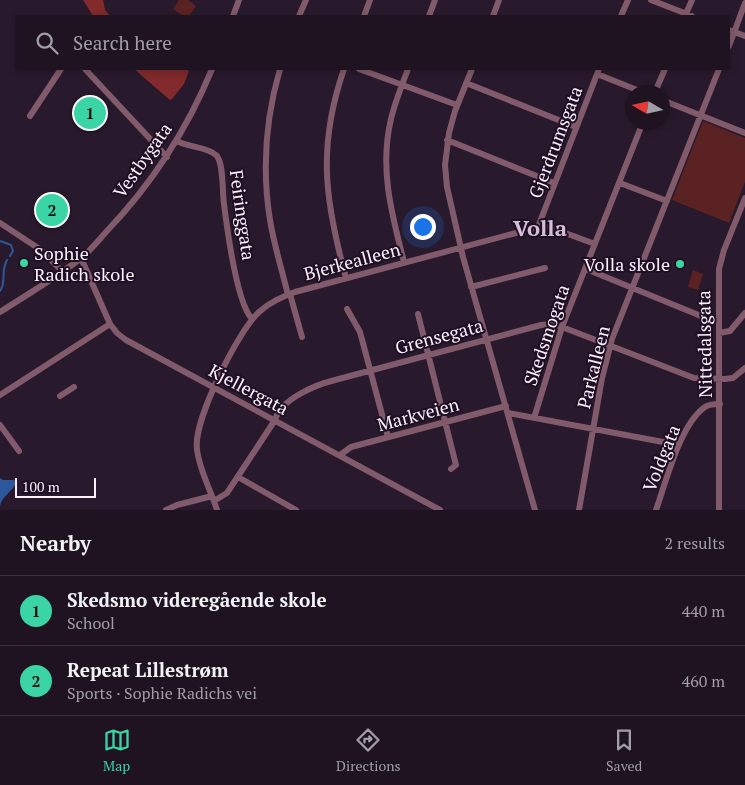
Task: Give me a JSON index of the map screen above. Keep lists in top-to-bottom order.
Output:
{
  "streets": {
    "street": [
      "Gjerdrumsgata",
      "Vestbygata",
      "Feiringgata",
      "Bjerkealleen",
      "Skedsmogata",
      "Grensegata",
      "Nittedalsgata",
      "Parkalleen",
      "Kjellergata",
      "Markveien",
      "Voldgata"
    ]
  },
  "crossings": [
    ["Gjerdrumsgata", "Bjerkealleen"],
    ["Vestbygata", "Feiringgata"],
    ["Vestbygata", "Kjellergata"],
    ["Feiringgata", "Bjerkealleen"],
    ["Bjerkealleen", "Skedsmogata"],
    ["Bjerkealleen", "Grensegata"],
    ["Bjerkealleen", "Kjellergata"],
    ["Skedsmogata", "Grensegata"],
    ["Skedsmogata", "Markveien"],
    ["Grensegata", "Nittedalsgata"],
    ["Grensegata", "Parkalleen"],
    ["Grensegata", "Kjellergata"],
    ["Nittedalsgata", "Voldgata"],
    ["Parkalleen", "Markveien"],
    ["Kjellergata", "Markveien"],
    ["Markveien", "Voldgata"]
  ],
  "districts": ["Volla"],
  "places": ["Sophie Radich skole", "Volla skole"],
  "scale_bar": "100 m",
  "north": "left",
  "page": {
    "search": "Search here",
    "pins": ["1", "2"],
    "scale": "100 m",
    "heading": ["Nearby", "2 results"],
    "list": [
      {
        "mark": "1",
        "name": "Skedsmo videregående skole",
        "note": "School",
        "value": "440 m"
      },
      {
        "mark": "2",
        "name": "Repeat Lillestrøm",
        "note": "Sports · Sophie Radichs vei",
        "value": "460 m"
      }
    ],
    "nav": ["Map", "Directions", "Saved"]
  }
}
